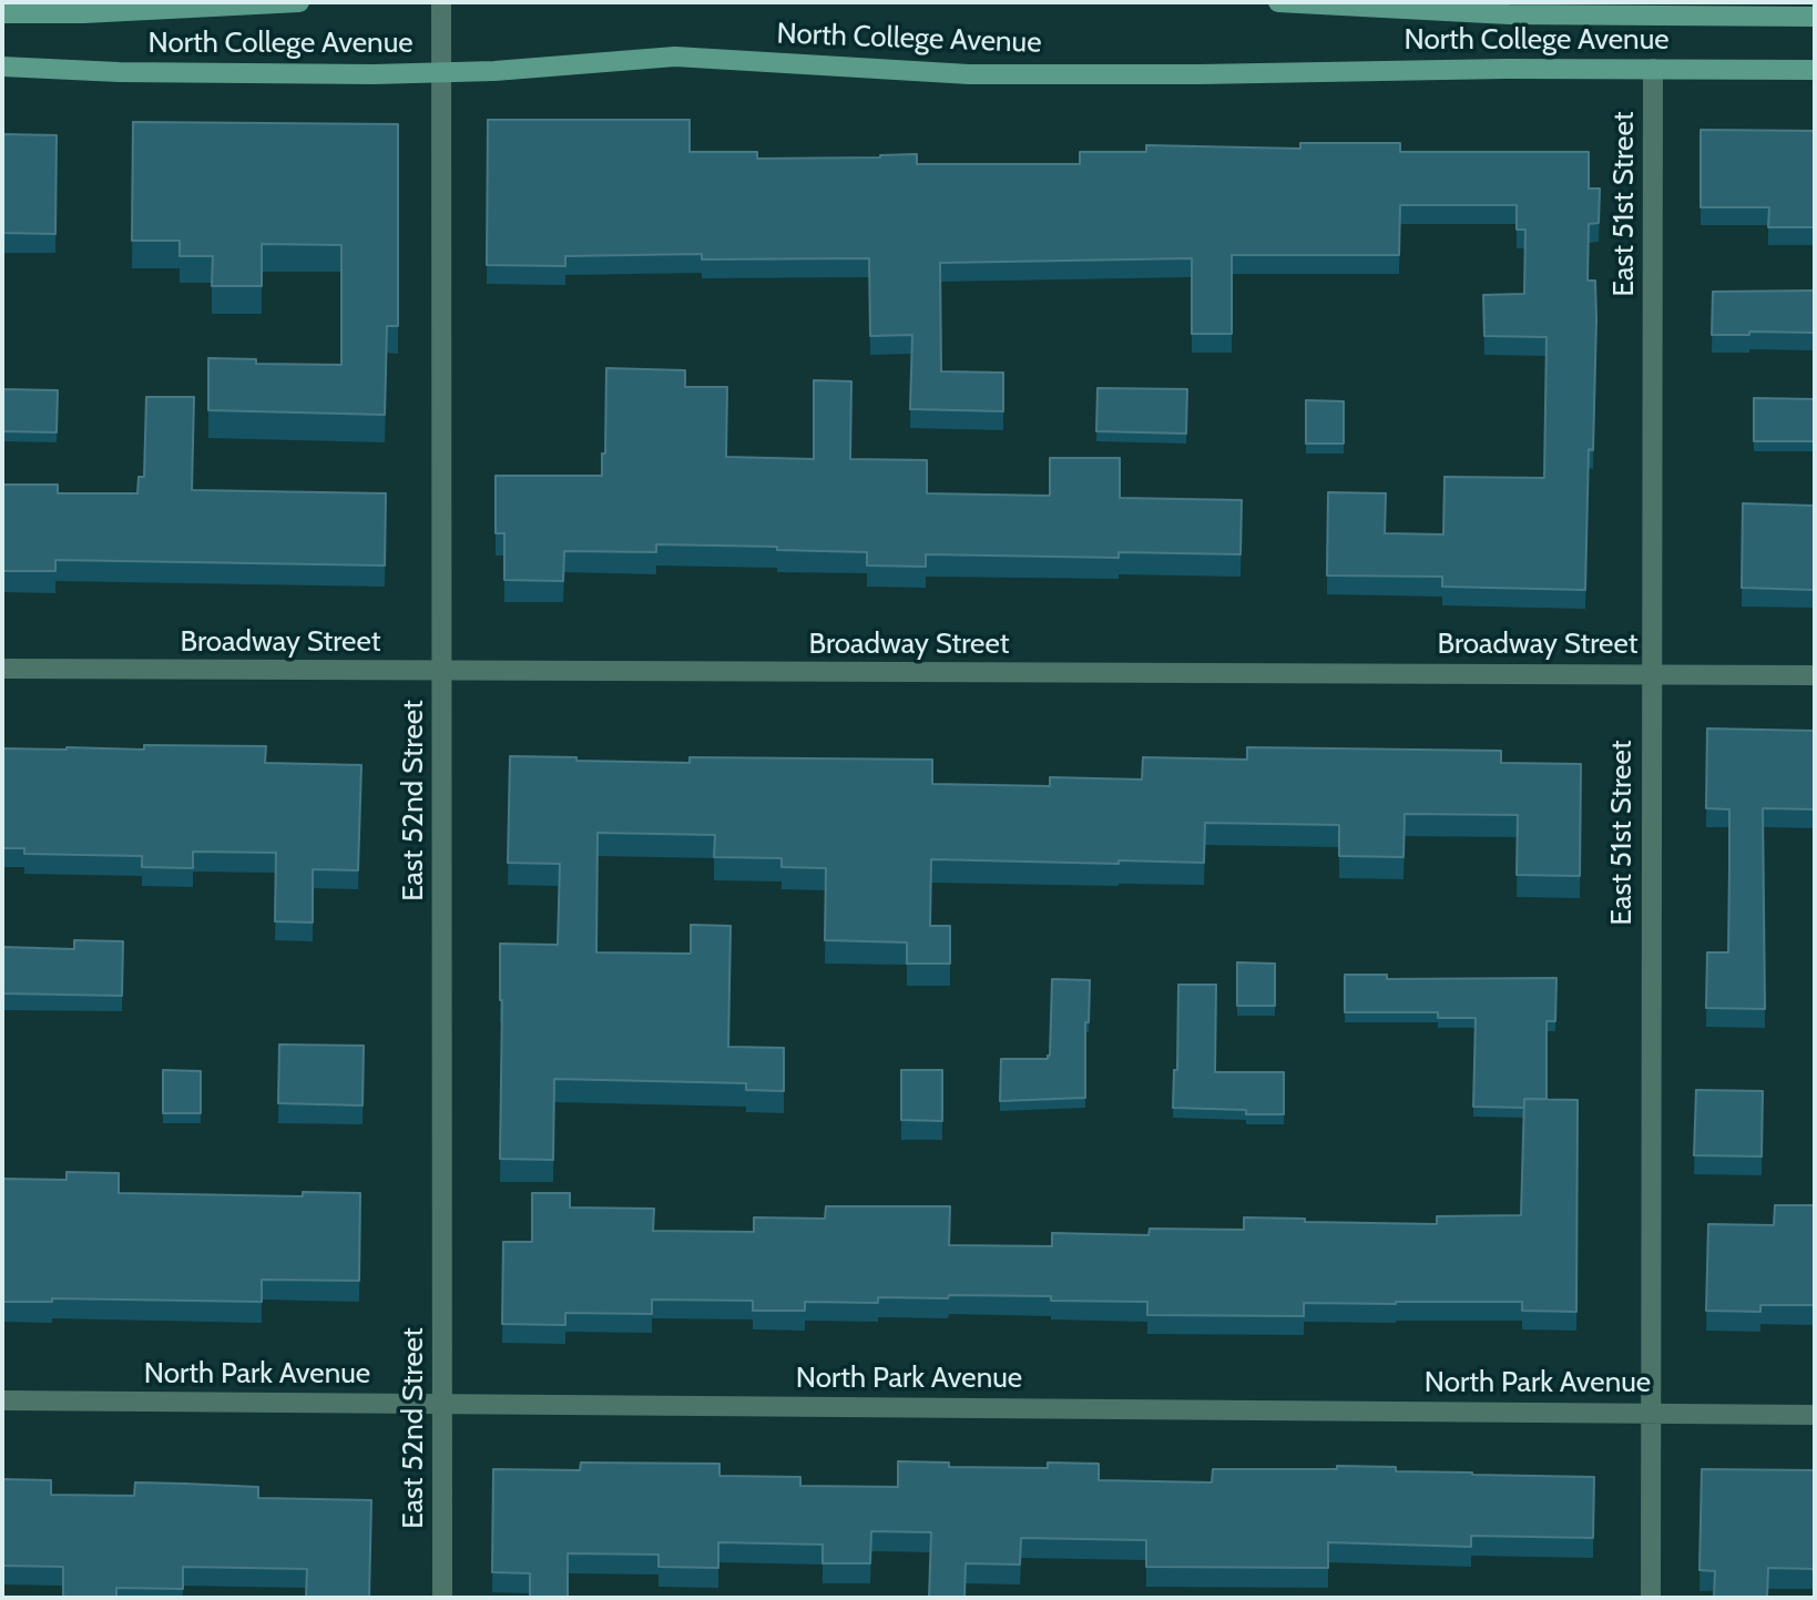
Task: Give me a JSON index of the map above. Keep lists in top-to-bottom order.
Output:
{
  "streets": {
    "main road": ["North College Avenue"],
    "street": [
      "East 51st Street",
      "Broadway Street",
      "East 52nd Street",
      "North Park Avenue"
    ]
  },
  "crossings": [
    ["North College Avenue", "East 51st Street"],
    ["North College Avenue", "East 52nd Street"],
    ["East 51st Street", "Broadway Street"],
    ["East 51st Street", "North Park Avenue"],
    ["Broadway Street", "East 52nd Street"],
    ["East 52nd Street", "North Park Avenue"]
  ]
}
